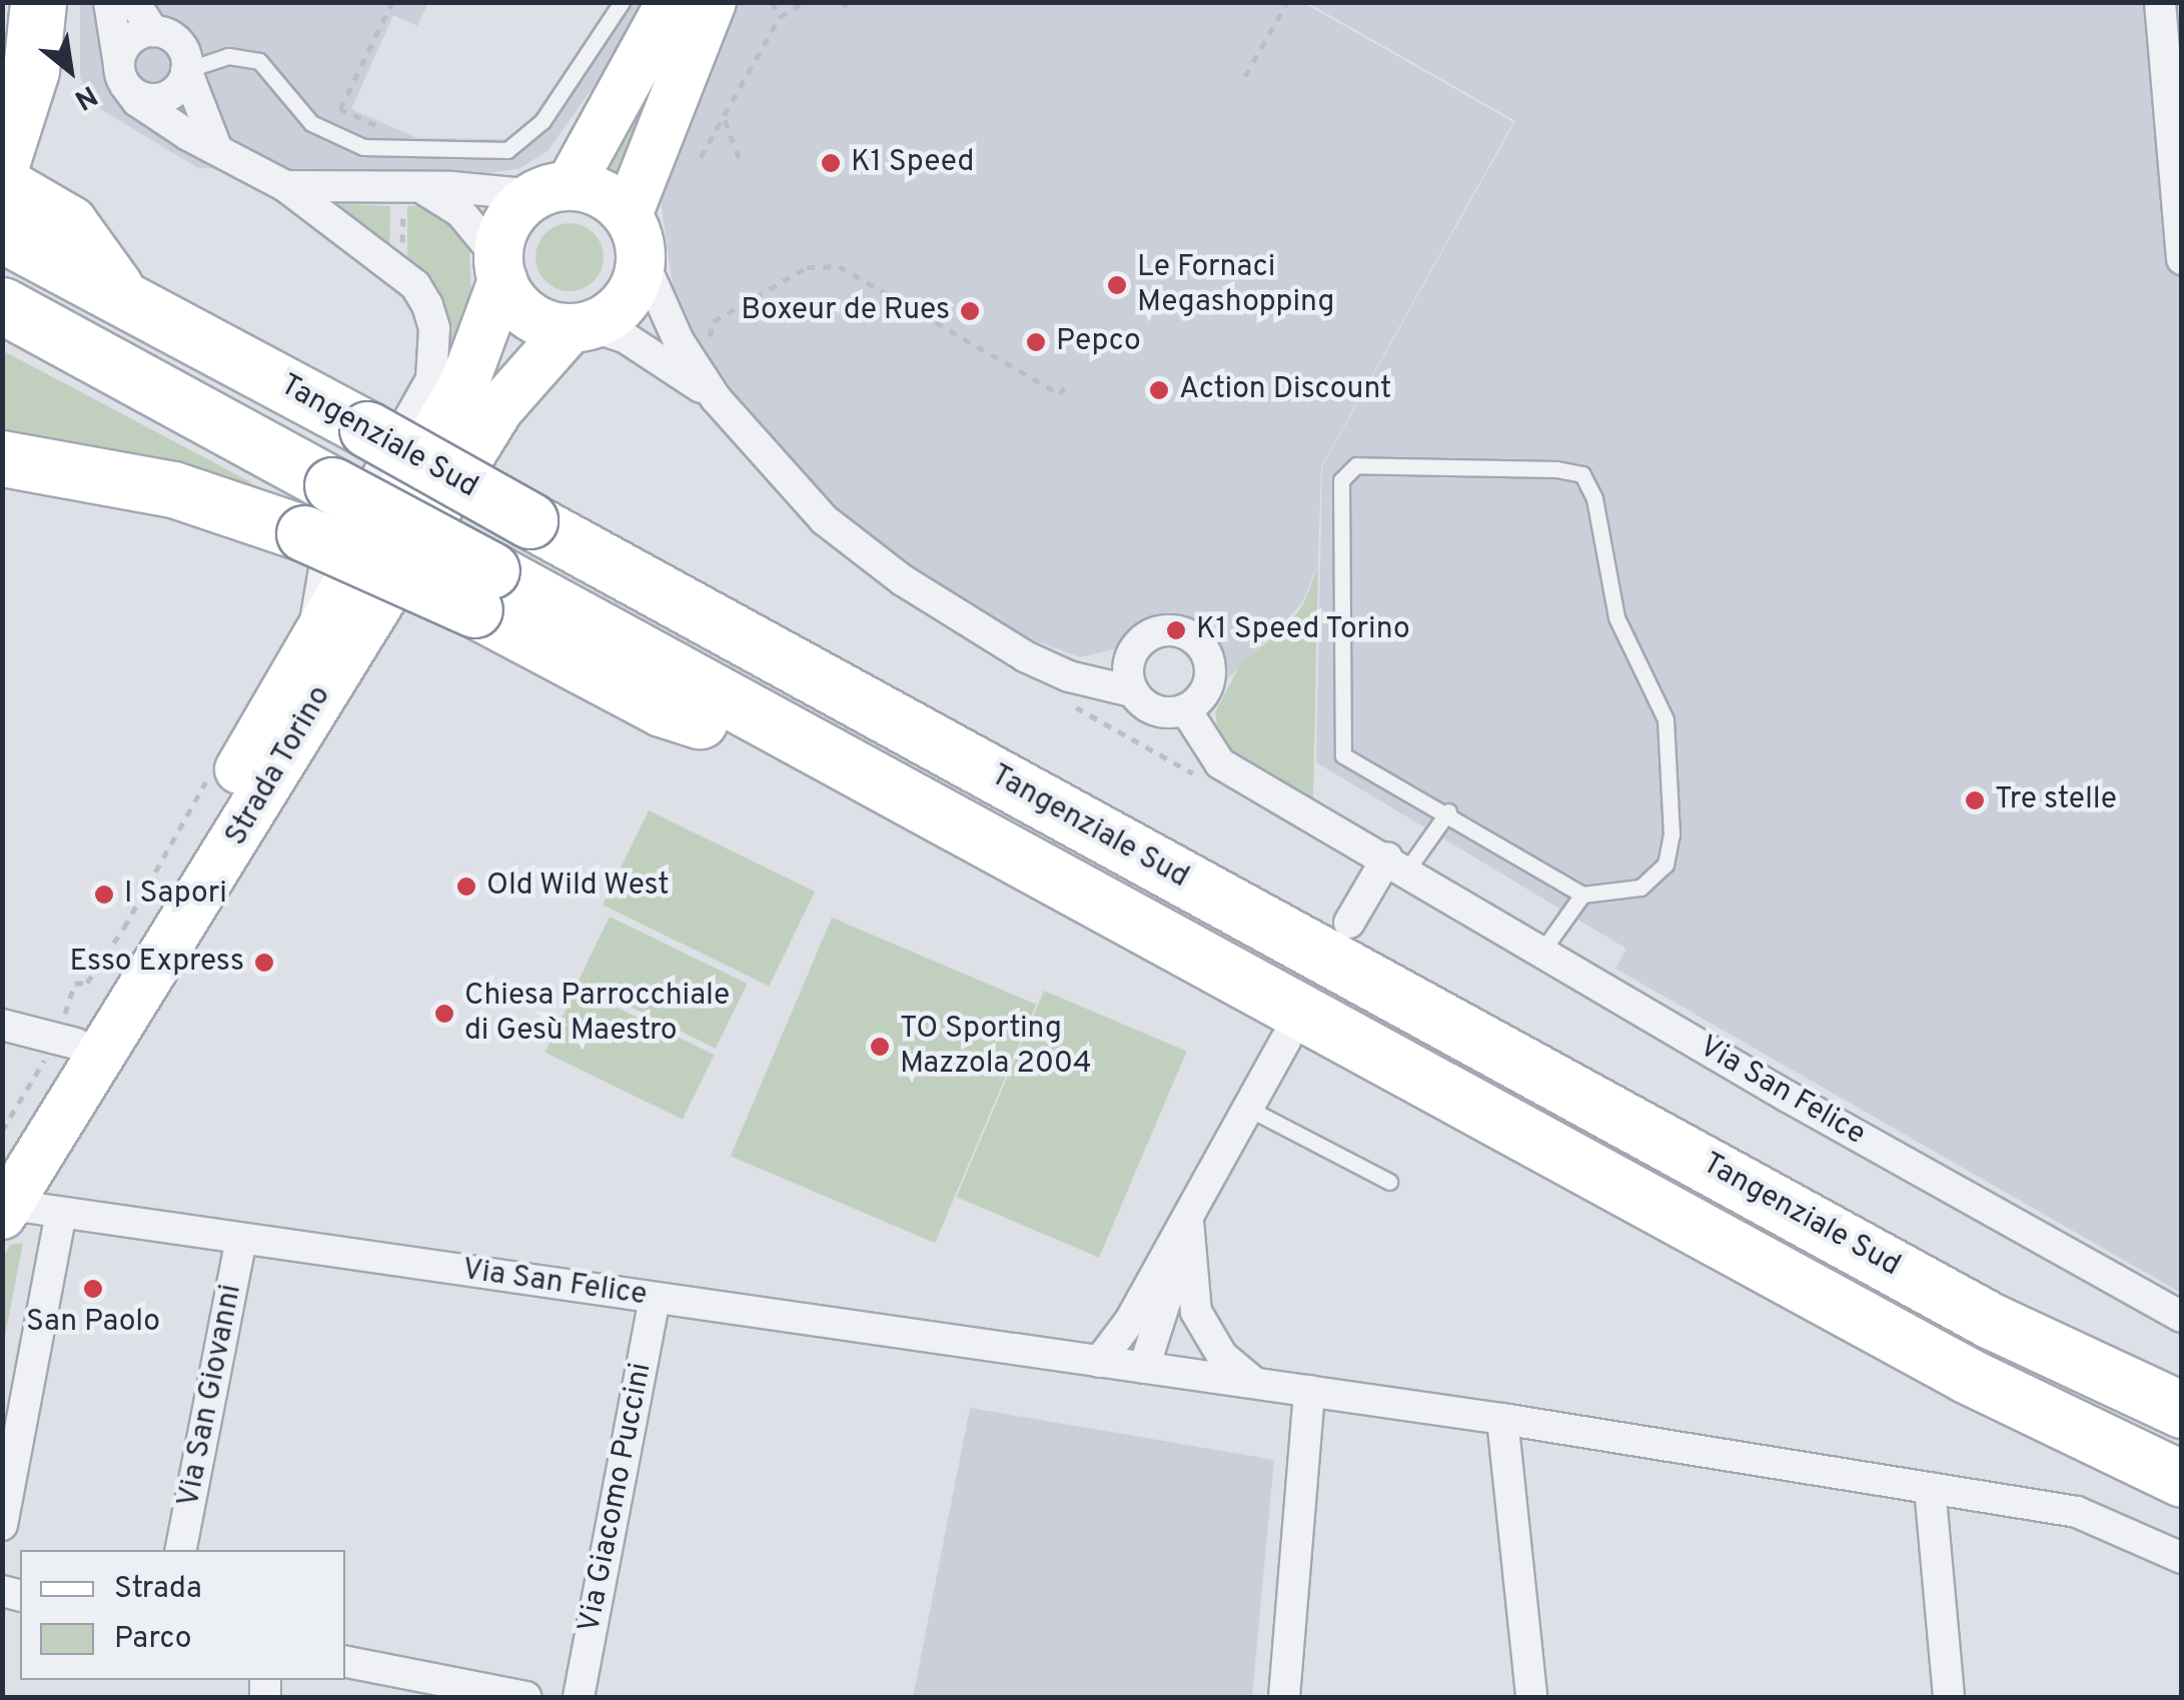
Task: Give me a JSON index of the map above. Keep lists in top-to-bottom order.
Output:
{
  "streets": {
    "highway": ["Tangenziale Sud"],
    "main road": ["Strada Torino"],
    "street": ["Via San Felice", "Via San Giovanni", "Via Giacomo Puccini"]
  },
  "crossings": [
    ["Strada Torino", "Via San Felice"],
    ["Via San Felice", "Via San Giovanni"],
    ["Via San Felice", "Via Giacomo Puccini"]
  ],
  "places": [
    "K1 Speed",
    "Le Fornaci Megashopping",
    "Boxeur de Rues",
    "Pepco",
    "Action Discount",
    "K1 Speed Torino",
    "Tre stelle",
    "Old Wild West",
    "I Sapori",
    "Esso Express",
    "Chiesa Parrocchiale di Gesù Maestro",
    "TO Sporting Mazzola 2004",
    "San Paolo"
  ],
  "legend": ["Strada", "Parco"],
  "north": "bottom right"
}
